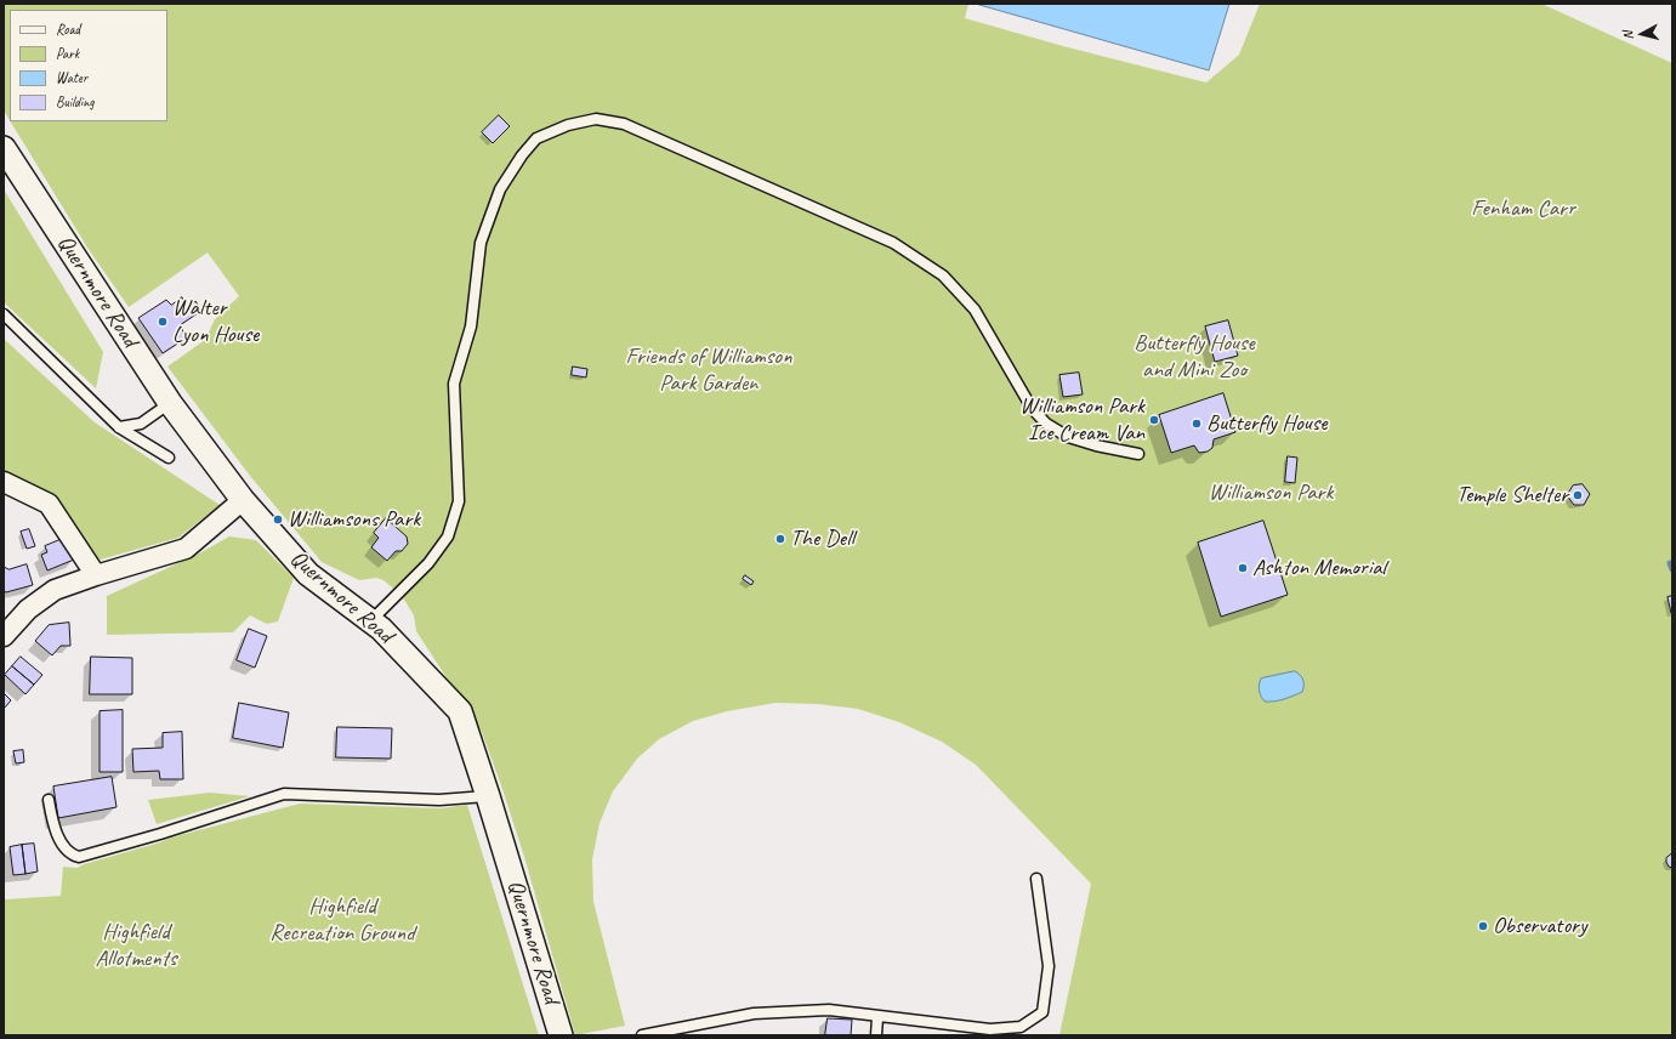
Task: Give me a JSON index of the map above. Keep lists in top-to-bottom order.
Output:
{
  "streets": {
    "street": ["Quernmore Road"]
  },
  "parks": [
    "Fenham Carr",
    "Butterfly House and Mini Zoo",
    "Friends of Williamson Park Garden",
    "Williamson Park",
    "Highfield Recreation Ground",
    "Highfield Allotments"
  ],
  "places": [
    "Walter Lyon House",
    "Williamson Park Ice Cream Van",
    "Butterfly House",
    "Temple Shelter",
    "Williamsons Park",
    "The Dell",
    "Ashton Memorial",
    "Observatory"
  ],
  "legend": [
    "Road",
    "Park",
    "Water",
    "Building"
  ],
  "north": "left"
}
